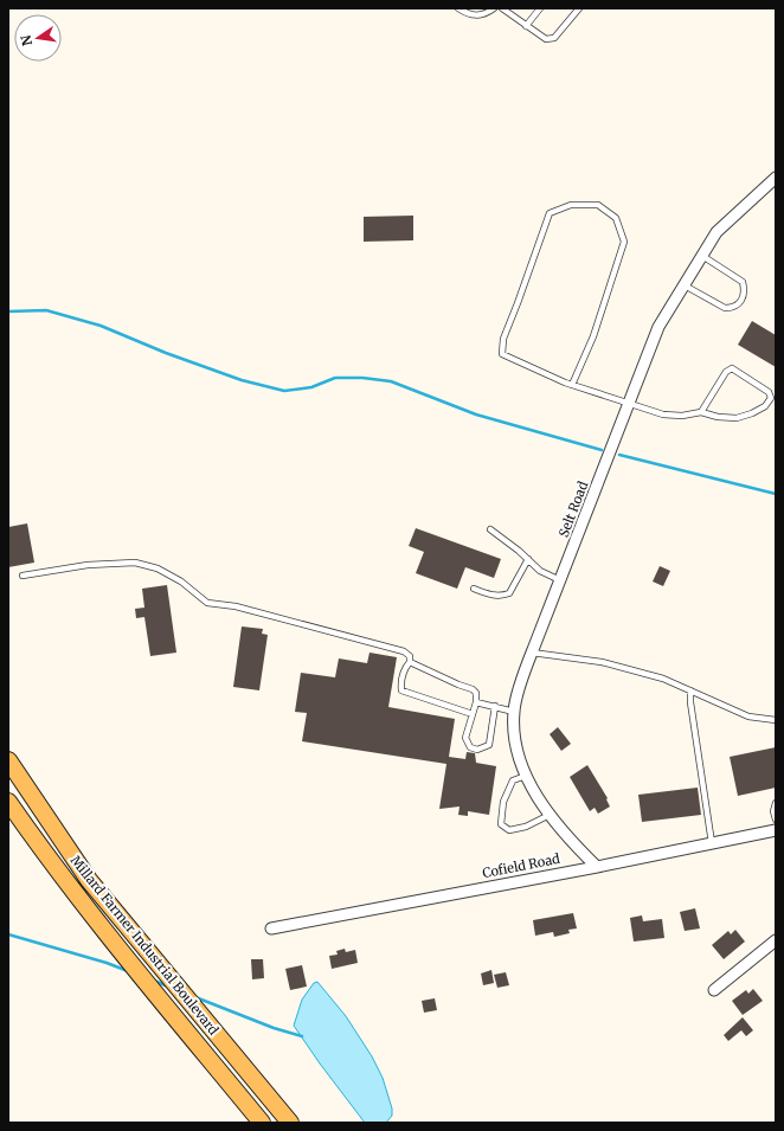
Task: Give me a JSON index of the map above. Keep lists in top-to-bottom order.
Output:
{
  "streets": {
    "main road": ["Millard Farmer Industrial Boulevard"],
    "street": ["Selt Road", "Cofield Road"]
  },
  "crossings": [
    ["Selt Road", "Cofield Road"]
  ],
  "north": "left"
}
